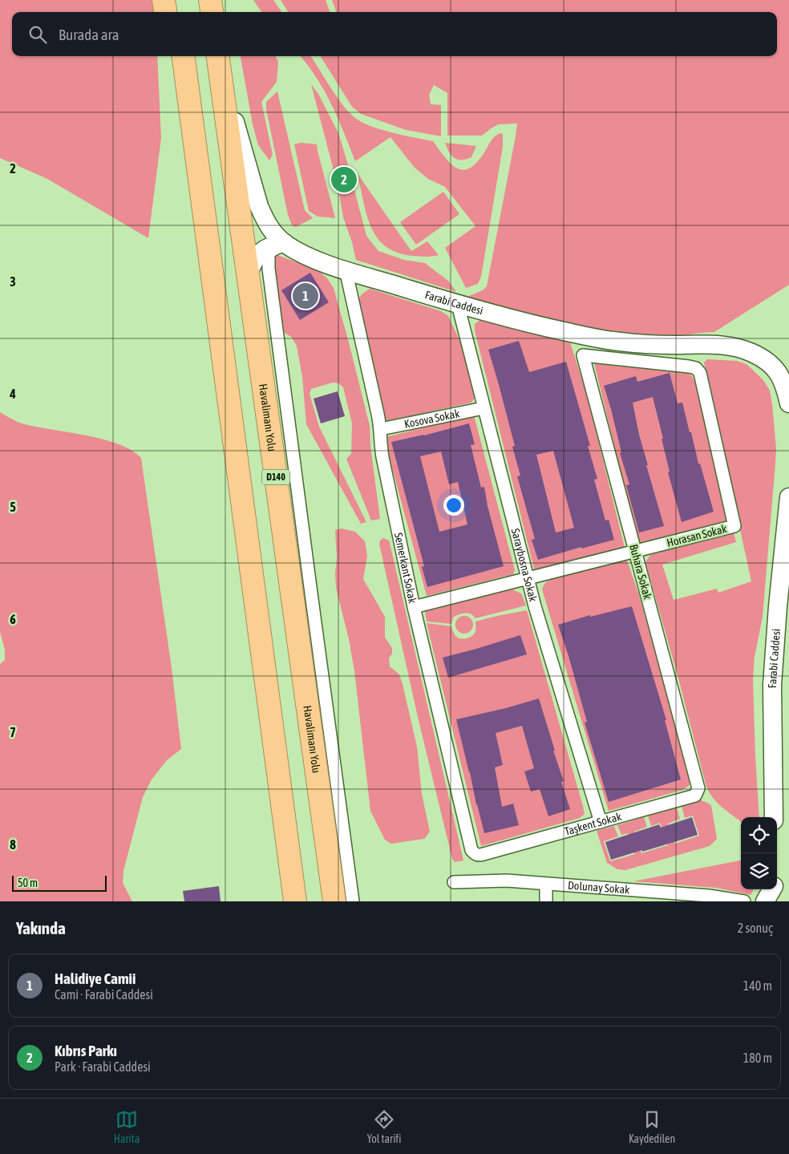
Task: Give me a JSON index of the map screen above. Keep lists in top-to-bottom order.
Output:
{
  "streets": {
    "highway": ["Havalimanı Yolu", "D140"],
    "street": [
      "Farabi Caddesi",
      "Kosova Sokak",
      "Horasan Sokak",
      "Saraybosna Sokak",
      "Semerkant Sokak",
      "Buhara Sokak",
      "Taşkent Sokak",
      "Dolunay Sokak"
    ]
  },
  "crossings": [
    ["Farabi Caddesi", "Havalimanı Yolu"],
    ["Farabi Caddesi", "Saraybosna Sokak"],
    ["Farabi Caddesi", "Semerkant Sokak"],
    ["Kosova Sokak", "Saraybosna Sokak"],
    ["Kosova Sokak", "Semerkant Sokak"],
    ["Horasan Sokak", "Saraybosna Sokak"],
    ["Horasan Sokak", "Semerkant Sokak"],
    ["Horasan Sokak", "Buhara Sokak"],
    ["Saraybosna Sokak", "Taşkent Sokak"],
    ["Semerkant Sokak", "Taşkent Sokak"],
    ["Buhara Sokak", "Taşkent Sokak"]
  ],
  "scale_bar": "50 m",
  "page": {
    "search": "Burada ara",
    "pins": ["2", "1"],
    "scale": "50 m",
    "heading": ["Yakında", "2 sonuç"],
    "list": [
      {
        "mark": "1",
        "name": "Halidiye Camii",
        "note": "Cami · Farabi Caddesi",
        "value": "140 m"
      },
      {
        "mark": "2",
        "name": "Kıbrıs Parkı",
        "note": "Park · Farabi Caddesi",
        "value": "180 m"
      }
    ],
    "nav": ["Harita", "Yol tarifi", "Kaydedilen"]
  },
  "grid": {
    "rows": [
      "2",
      "3",
      "4",
      "5",
      "6",
      "7",
      "8"
    ]
  }
}
